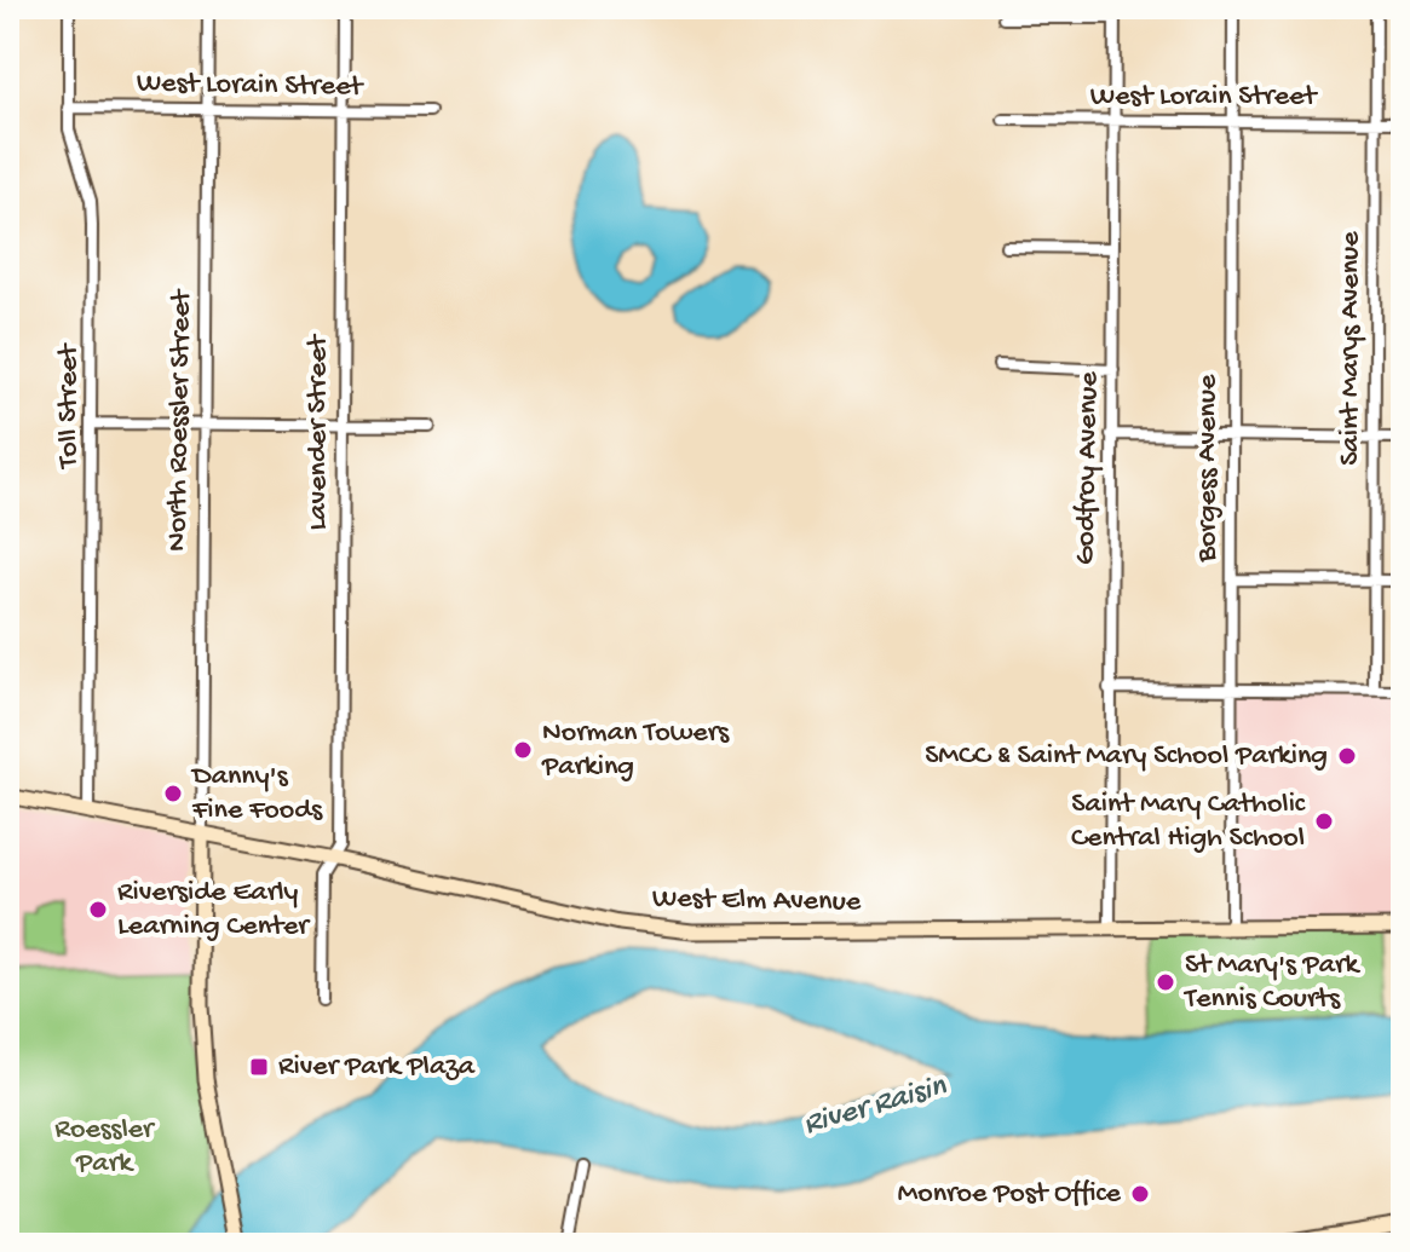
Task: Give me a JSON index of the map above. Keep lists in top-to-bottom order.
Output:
{
  "streets": {
    "street": [
      "West Lorain Street",
      "Saint Marys Avenue",
      "Toll Street",
      "North Roessler Street",
      "Lavender Street",
      "Godfroy Avenue",
      "Borgess Avenue",
      "West Elm Avenue"
    ]
  },
  "crossings": [
    ["West Lorain Street", "Saint Marys Avenue"],
    ["West Lorain Street", "Toll Street"],
    ["West Lorain Street", "North Roessler Street"],
    ["West Lorain Street", "Lavender Street"],
    ["West Lorain Street", "Godfroy Avenue"],
    ["West Lorain Street", "Borgess Avenue"],
    ["Toll Street", "West Elm Avenue"],
    ["North Roessler Street", "West Elm Avenue"],
    ["Lavender Street", "West Elm Avenue"],
    ["Godfroy Avenue", "West Elm Avenue"],
    ["Borgess Avenue", "West Elm Avenue"]
  ],
  "water": ["River Raisin"],
  "parks": ["Roessler Park"],
  "places": {
    "other": [
      "Norman Towers Parking",
      "SMCC & Saint Mary School Parking",
      "Danny's Fine Foods",
      "Saint Mary Catholic Central High School",
      "Riverside Early Learning Center",
      "St Mary's Park Tennis Courts",
      "Monroe Post Office"
    ],
    "transit": ["River Park Plaza"]
  }
}
